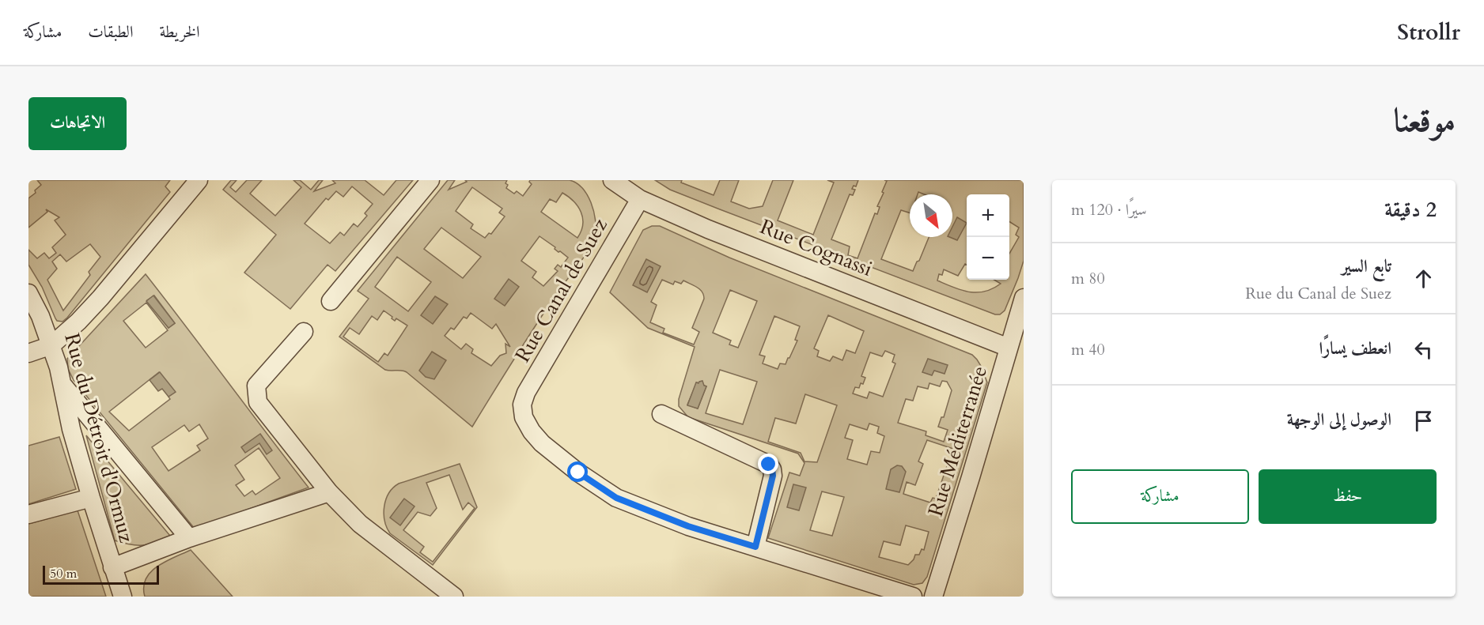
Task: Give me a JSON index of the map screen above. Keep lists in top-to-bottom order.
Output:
{
  "streets": {
    "street": [
      "Rue Cognassi",
      "Rue Canal de Suez",
      "Rue du Détroit d'Ormuz",
      "Rue Méditerranée"
    ]
  },
  "crossings": [
    ["Rue Cognassi", "Rue Canal de Suez"],
    ["Rue Cognassi", "Rue Méditerranée"]
  ],
  "scale_bar": "50 m",
  "north": "bottom right",
  "page": {
    "header": "Strollr",
    "nav": ["الخريطة", "الطبقات", "مشاركة"],
    "title": "موقعنا",
    "buttons": [
      "الاتجاهات",
      ["حفظ", "مشاركة"]
    ],
    "heading": ["2 دقيقة", "سيرًا · 120 m"],
    "map_buttons": ["+", "−"],
    "list": [
      ["تابع السير", "Rue du Canal de Suez", "80 m"],
      ["انعطف يسارًا", "40 m"],
      "الوصول إلى الوجهة"
    ],
    "scale": "50 m"
  }
}
